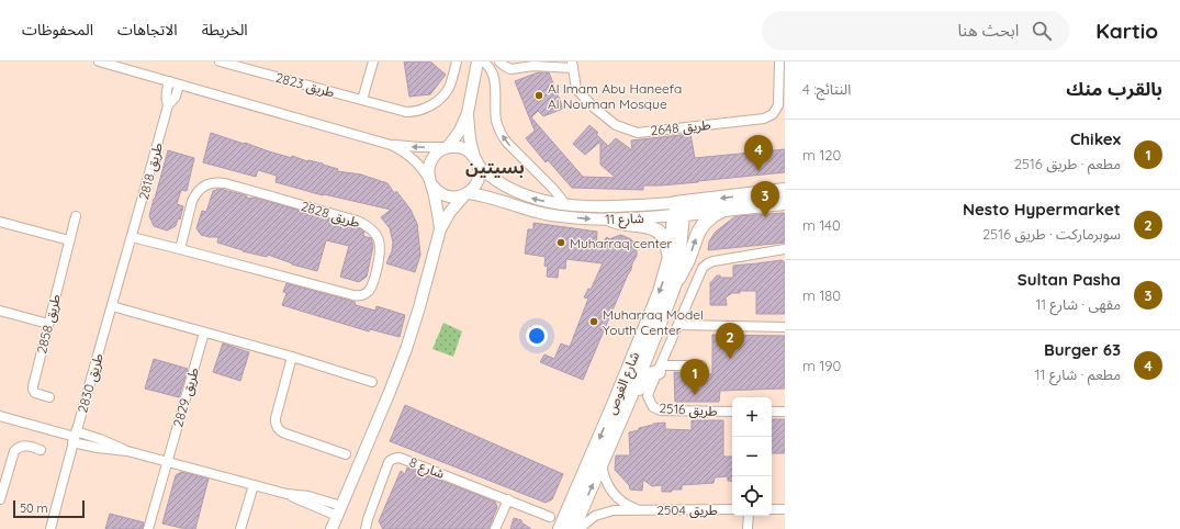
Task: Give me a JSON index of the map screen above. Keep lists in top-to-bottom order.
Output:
{
  "streets": {
    "main road": ["شارع 11", "شارع الغوص"],
    "street": [
      "طريق 2823",
      "طريق 2648",
      "طريق 2818",
      "طريق 2828",
      "طريق 2858",
      "طريق 2830",
      "طريق 2829",
      "طريق 2516",
      "شارع 8",
      "طريق 2504"
    ]
  },
  "crossings": [
    ["طريق 2818", "طريق 2828"],
    ["طريق 2818", "طريق 2830"],
    ["طريق 2828", "طريق 2830"],
    ["شارع 11", "شارع الغوص"],
    ["شارع الغوص", "طريق 2504"]
  ],
  "districts": ["بسيتين"],
  "places": ["Al Imam Abu Haneefa Al Nouman Mosque", "Muharraq center", "Muharraq Model Youth Center"],
  "scale_bar": "50 m",
  "page": {
    "header": "Kartio",
    "search": "ابحث هنا",
    "nav": ["الخريطة", "الاتجاهات", "المحفوظات"],
    "heading": ["بالقرب منك", "النتائج: 4"],
    "list": [
      {
        "mark": "1",
        "name": "Chikex",
        "note": "مطعم · طريق 2516",
        "value": "120 m"
      },
      {
        "mark": "2",
        "name": "Nesto Hypermarket",
        "note": "سوبرماركت · طريق 2516",
        "value": "140 m"
      },
      {
        "mark": "3",
        "name": "Sultan Pasha",
        "note": "مقهى · شارع 11",
        "value": "180 m"
      },
      {
        "mark": "4",
        "name": "Burger 63",
        "note": "مطعم · شارع 11",
        "value": "190 m"
      }
    ],
    "pins": [
      "4",
      "3",
      "2",
      "1"
    ],
    "map_buttons": ["+", "−"],
    "scale": "50 m"
  }
}
